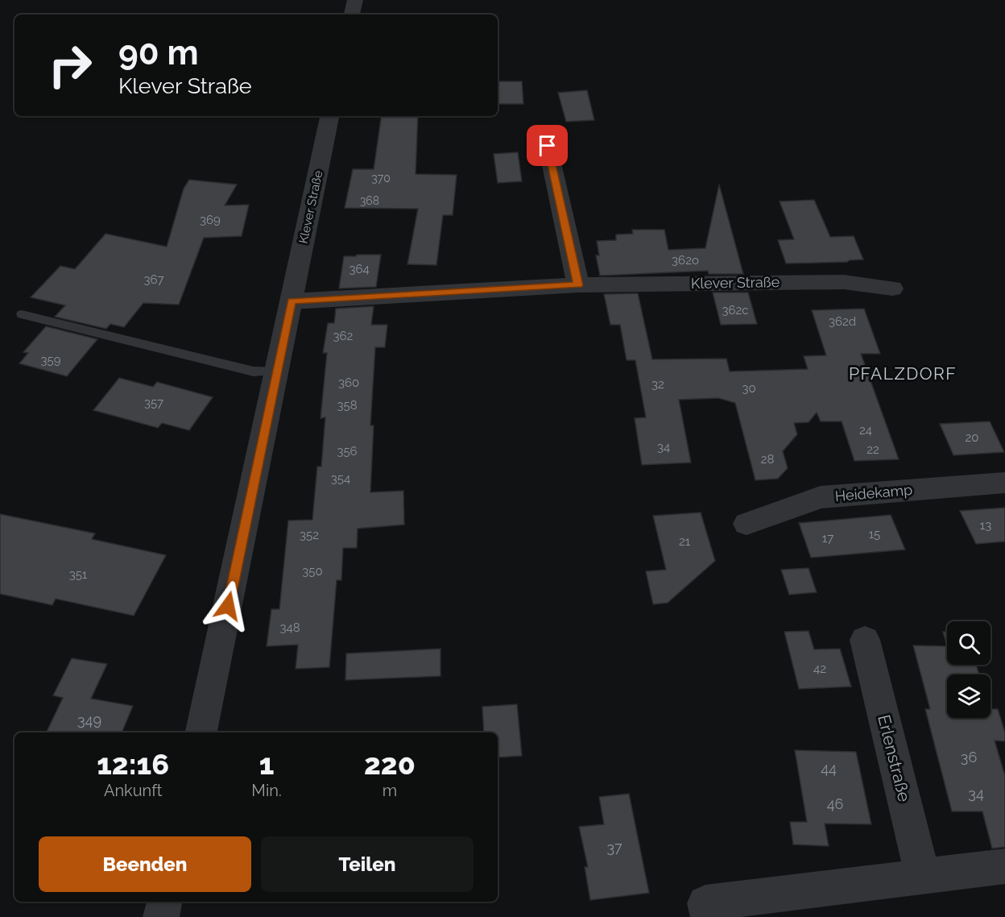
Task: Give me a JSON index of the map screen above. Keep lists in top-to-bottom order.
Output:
{
  "streets": {
    "street": ["Klever Straße", "Heidekamp", "Erlenstraße"]
  },
  "districts": ["PFALZDORF"],
  "house_numbers": [
    "370",
    "368",
    "369",
    "362o",
    "364",
    "367",
    "362c",
    "362d",
    "362",
    "359",
    "360",
    "32",
    "30",
    "357",
    "358",
    "24",
    "20",
    "34",
    "22",
    "356",
    "28",
    "354",
    "13",
    "15",
    "352",
    "17",
    "21",
    "350",
    "351",
    "348",
    "42",
    "349",
    "36",
    "44",
    "34",
    "46",
    "37"
  ],
  "page": {
    "turn": ["90 m", "Klever Straße"],
    "eta": [
      "12:16",
      "Ankunft",
      "1",
      "Min.",
      "220",
      "m"
    ],
    "buttons": ["Beenden", "Teilen"]
  }
}
